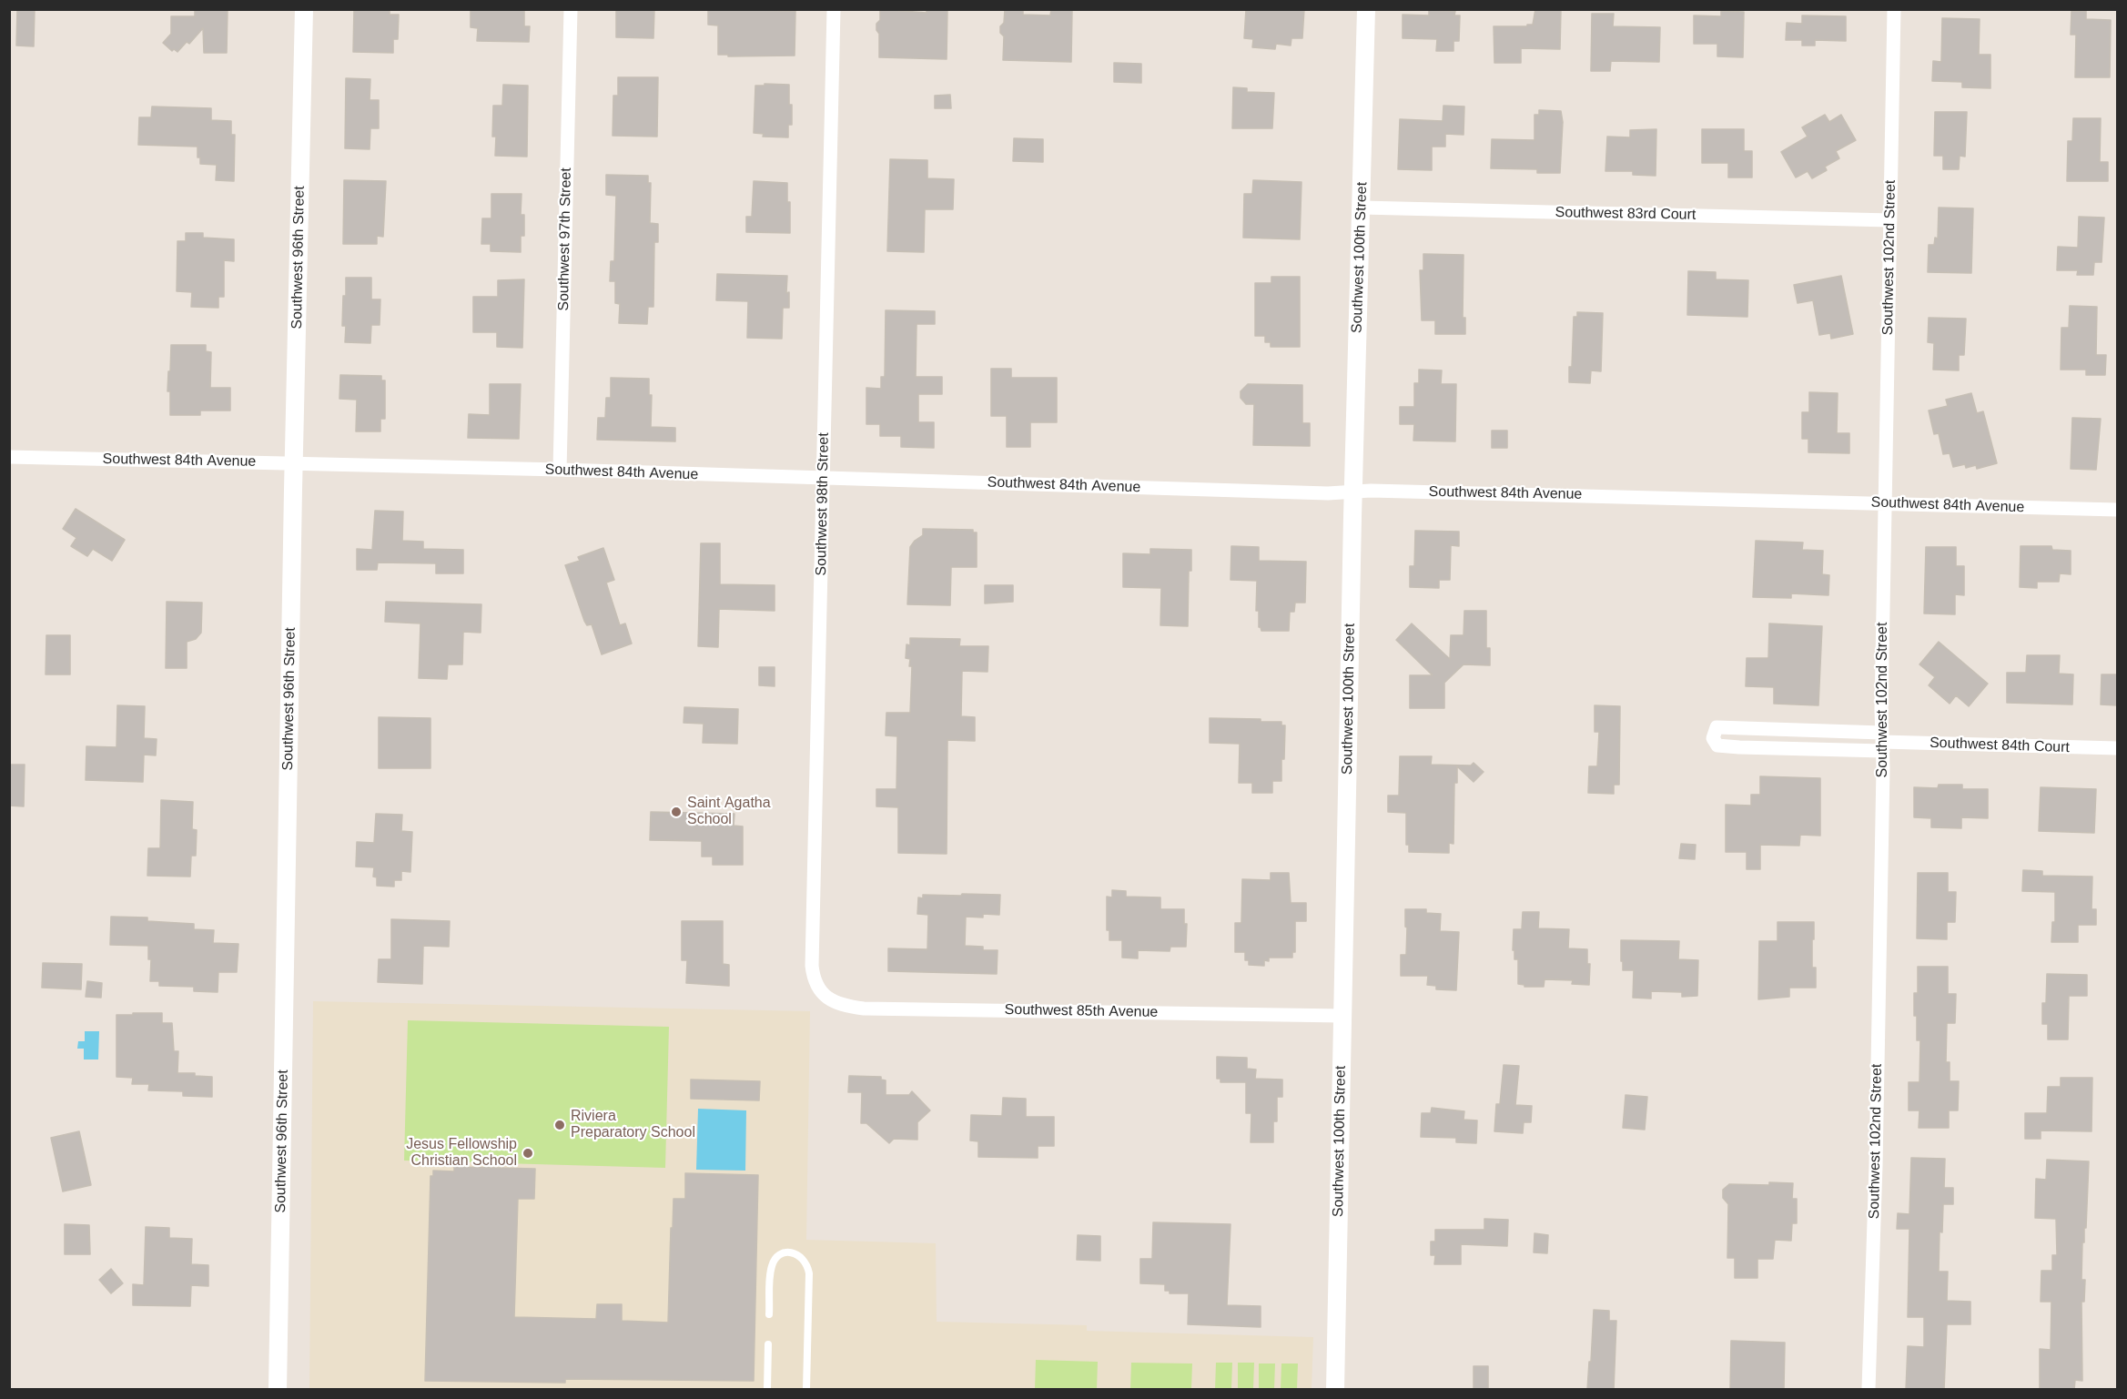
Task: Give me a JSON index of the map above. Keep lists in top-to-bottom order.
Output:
{
  "streets": {
    "street": [
      "Southwest 83rd Court",
      "Southwest 97th Street",
      "Southwest 96th Street",
      "Southwest 100th Street",
      "Southwest 102nd Street",
      "Southwest 84th Avenue",
      "Southwest 98th Street",
      "Southwest 84th Court",
      "Southwest 85th Avenue"
    ]
  },
  "crossings": [
    ["Southwest 83rd Court", "Southwest 100th Street"],
    ["Southwest 83rd Court", "Southwest 102nd Street"],
    ["Southwest 97th Street", "Southwest 84th Avenue"],
    ["Southwest 96th Street", "Southwest 84th Avenue"],
    ["Southwest 100th Street", "Southwest 84th Avenue"],
    ["Southwest 100th Street", "Southwest 85th Avenue"],
    ["Southwest 102nd Street", "Southwest 84th Avenue"],
    ["Southwest 102nd Street", "Southwest 84th Court"],
    ["Southwest 84th Avenue", "Southwest 98th Street"],
    ["Southwest 98th Street", "Southwest 85th Avenue"]
  ],
  "places": ["Saint Agatha School", "Riviera Preparatory School", "Jesus Fellowship Christian School"]
}
